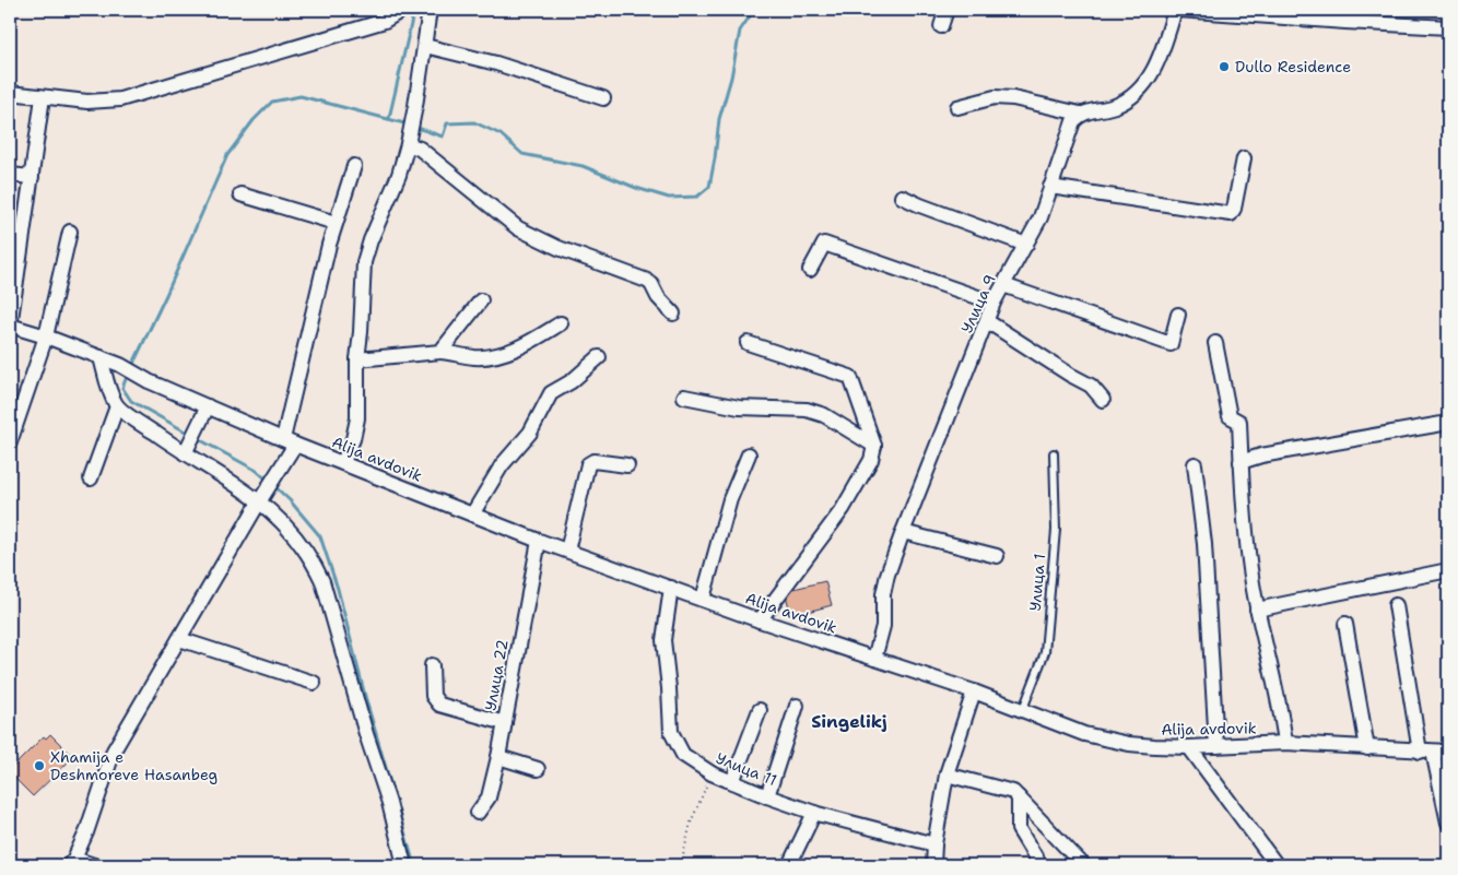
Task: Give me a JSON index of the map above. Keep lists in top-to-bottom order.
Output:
{
  "streets": {
    "street": [
      "Улица 9",
      "Alija avdovik",
      "Улица 22",
      "Улица 11"
    ],
    "lane": ["Улица 1"]
  },
  "crossings": [
    ["Улица 9", "Alija avdovik"],
    ["Alija avdovik", "Улица 1"],
    ["Alija avdovik", "Улица 22"],
    ["Alija avdovik", "Улица 11"]
  ],
  "districts": ["Singelikj"],
  "places": ["Dullo Residence", "Xhamija e Deshmoreve Hasanbeg"]
}
